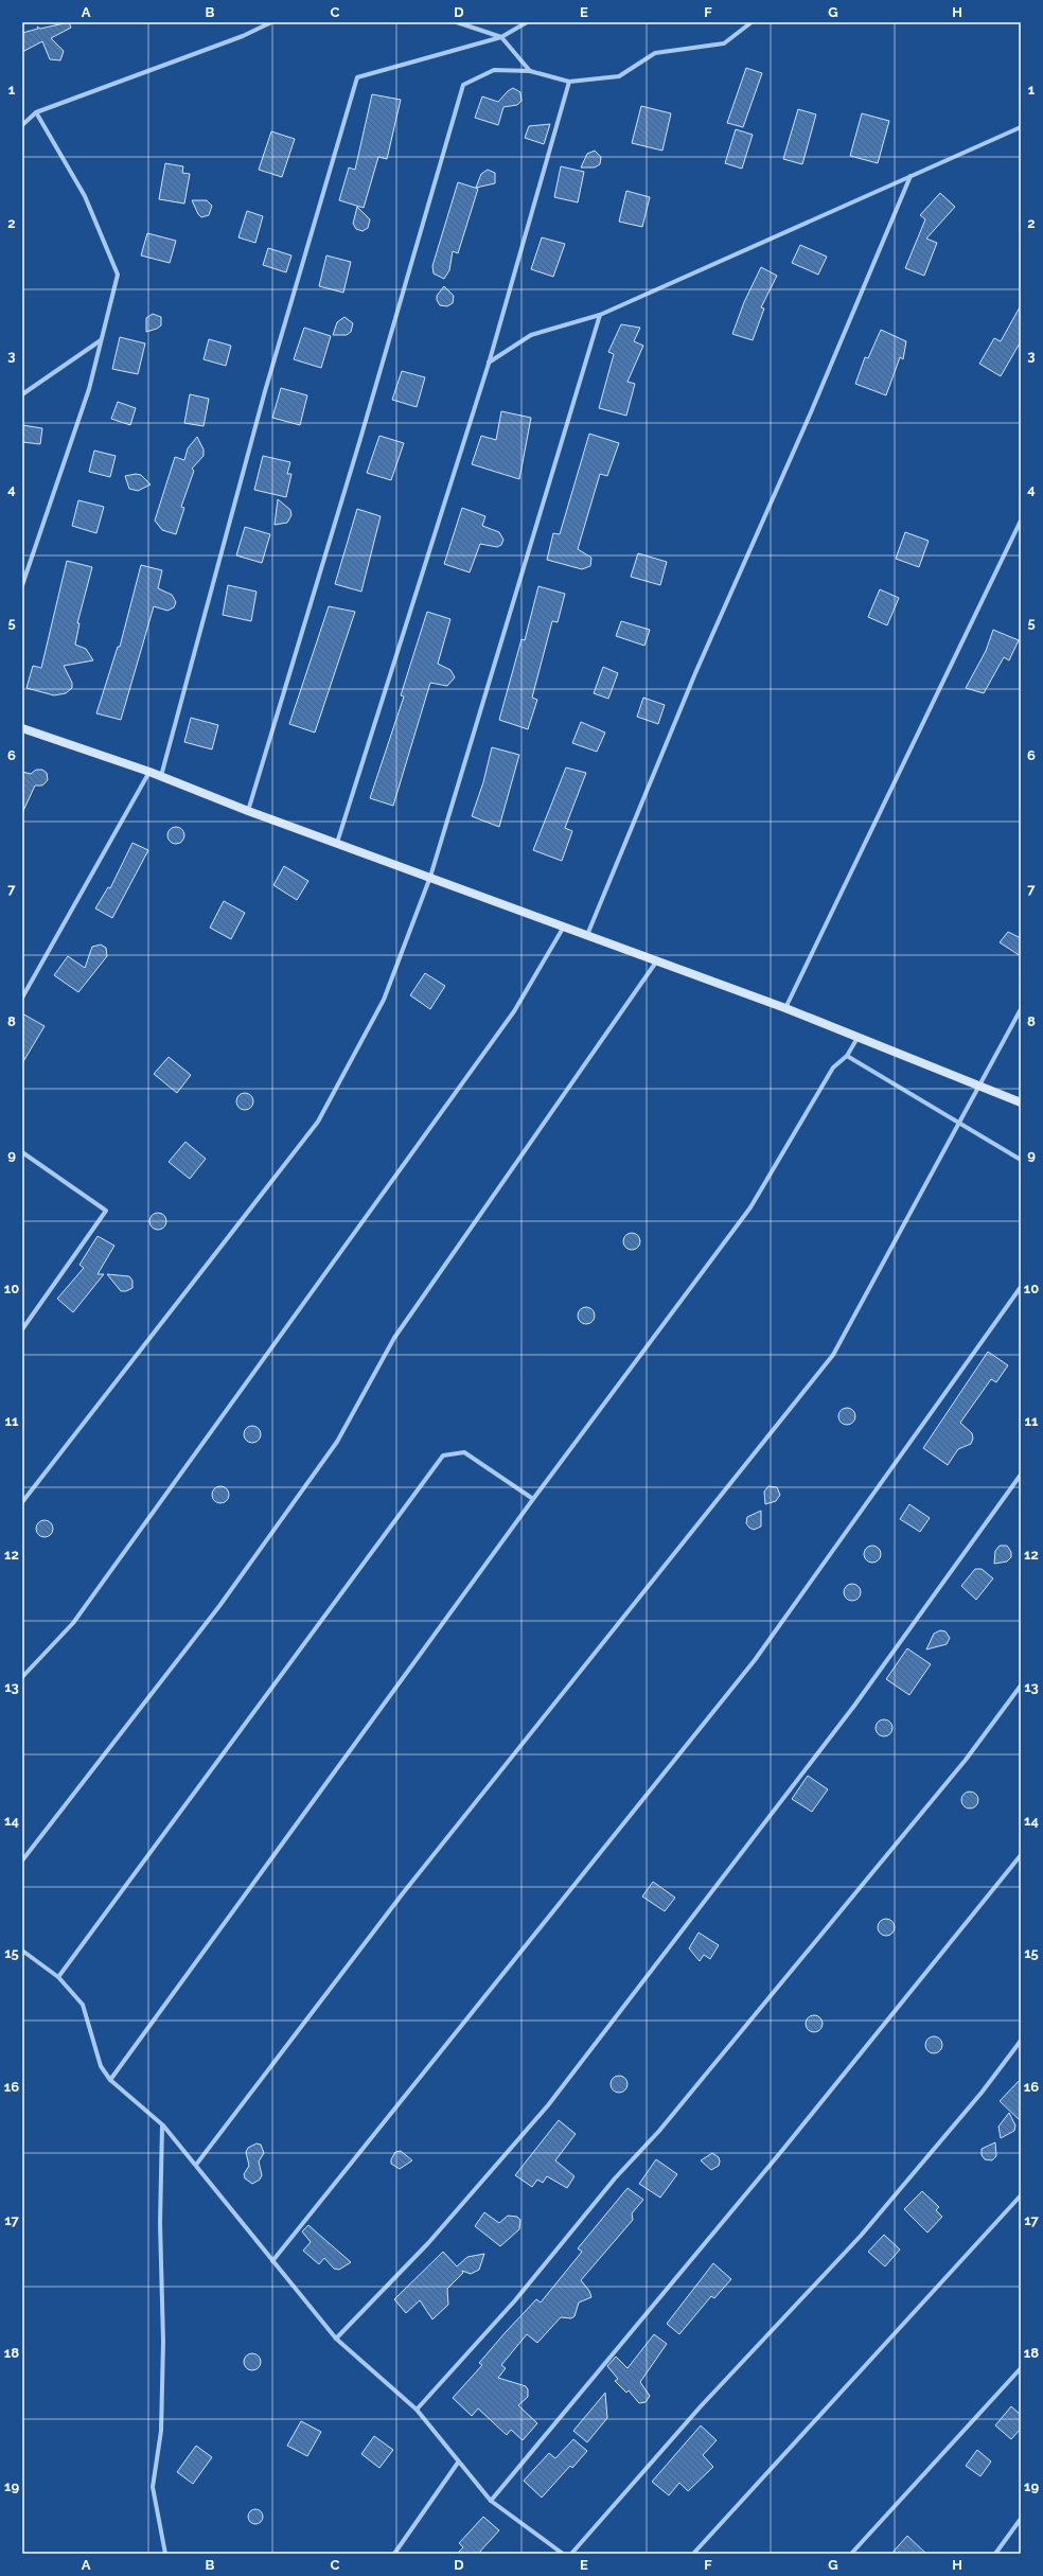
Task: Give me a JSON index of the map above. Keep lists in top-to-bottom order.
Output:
{
  "grid": {
    "columns": [
      "A",
      "B",
      "C",
      "D",
      "E",
      "F",
      "G",
      "H"
    ],
    "rows": [
      "1",
      "2",
      "3",
      "4",
      "5",
      "6",
      "7",
      "8",
      "9",
      "10",
      "11",
      "12",
      "13",
      "14",
      "15",
      "16",
      "17",
      "18",
      "19"
    ]
  }
}
